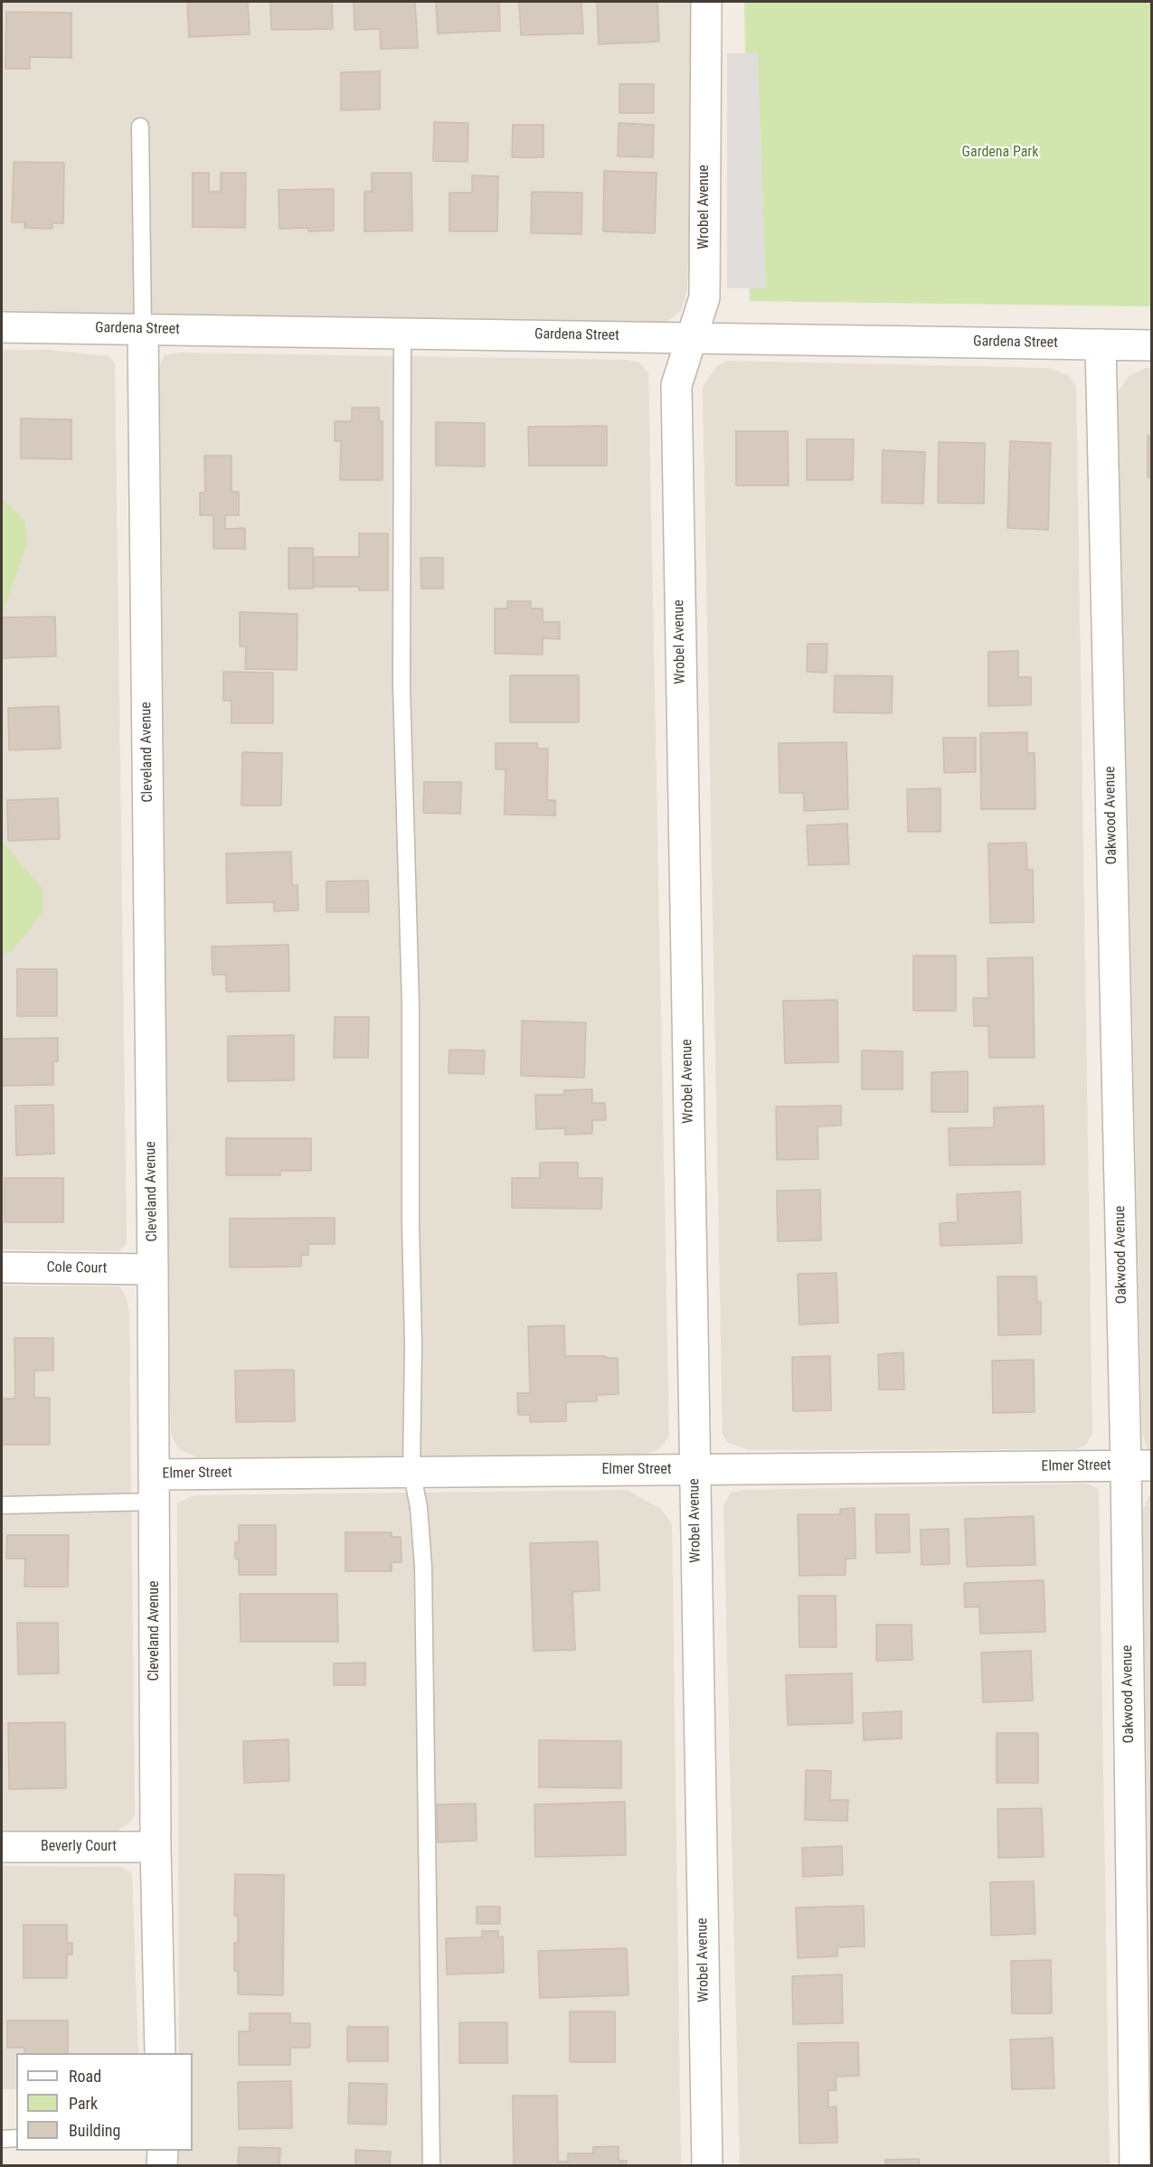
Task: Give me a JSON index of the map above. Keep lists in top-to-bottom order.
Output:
{
  "streets": {
    "street": [
      "Wrobel Avenue",
      "Gardena Street",
      "Cleveland Avenue",
      "Oakwood Avenue",
      "Cole Court",
      "Elmer Street",
      "Beverly Court"
    ]
  },
  "crossings": [
    ["Wrobel Avenue", "Gardena Street"],
    ["Wrobel Avenue", "Elmer Street"],
    ["Gardena Street", "Cleveland Avenue"],
    ["Gardena Street", "Oakwood Avenue"],
    ["Cleveland Avenue", "Cole Court"],
    ["Cleveland Avenue", "Elmer Street"],
    ["Cleveland Avenue", "Beverly Court"],
    ["Oakwood Avenue", "Elmer Street"]
  ],
  "parks": ["Gardena Park"],
  "legend": ["Road", "Park", "Building"]
}
